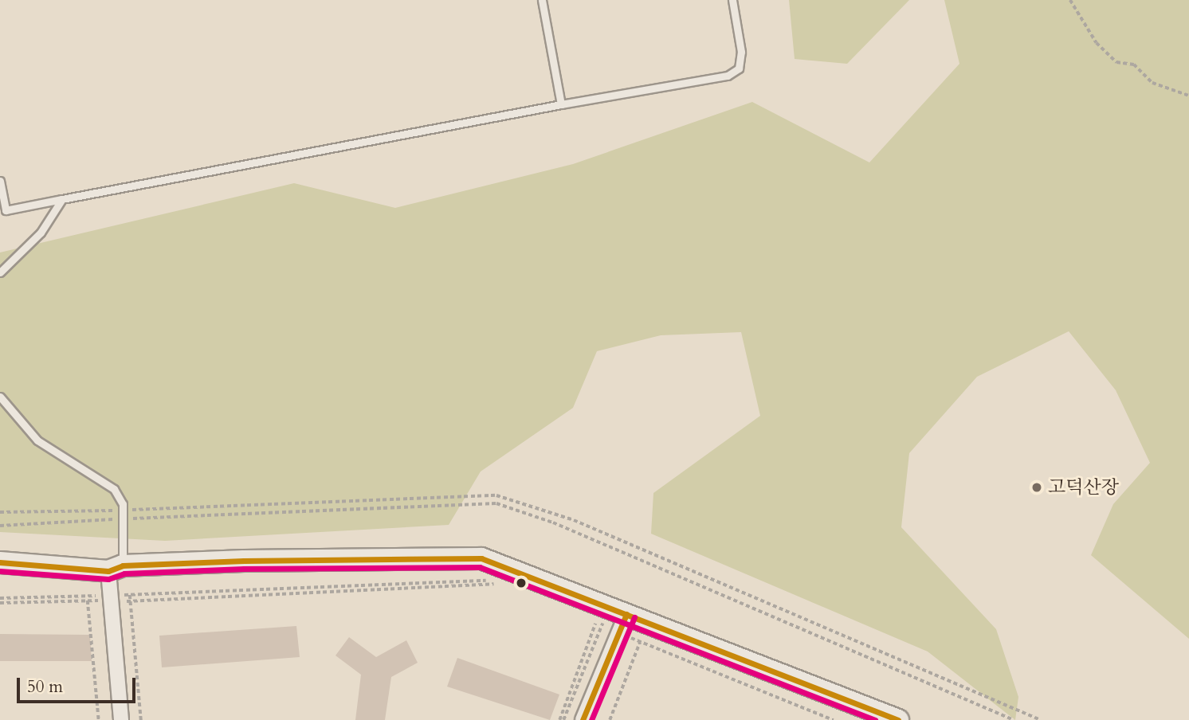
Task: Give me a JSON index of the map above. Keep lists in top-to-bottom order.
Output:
{
  "places": ["고덕산장"],
  "scale_bar": "50 m"
}
